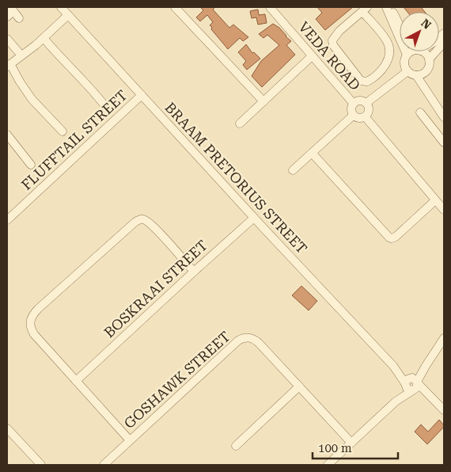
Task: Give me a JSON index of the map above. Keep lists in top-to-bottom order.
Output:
{
  "streets": {
    "street": [
      "VEDA ROAD",
      "FLUFFTAIL STREET",
      "BRAAM PRETORIUS STREET",
      "BOSKRAAI STREET",
      "GOSHAWK STREET"
    ]
  },
  "crossings": [
    ["FLUFFTAIL STREET", "BRAAM PRETORIUS STREET"],
    ["BRAAM PRETORIUS STREET", "BOSKRAAI STREET"]
  ],
  "scale_bar": "100 m",
  "north": "top right"
}
